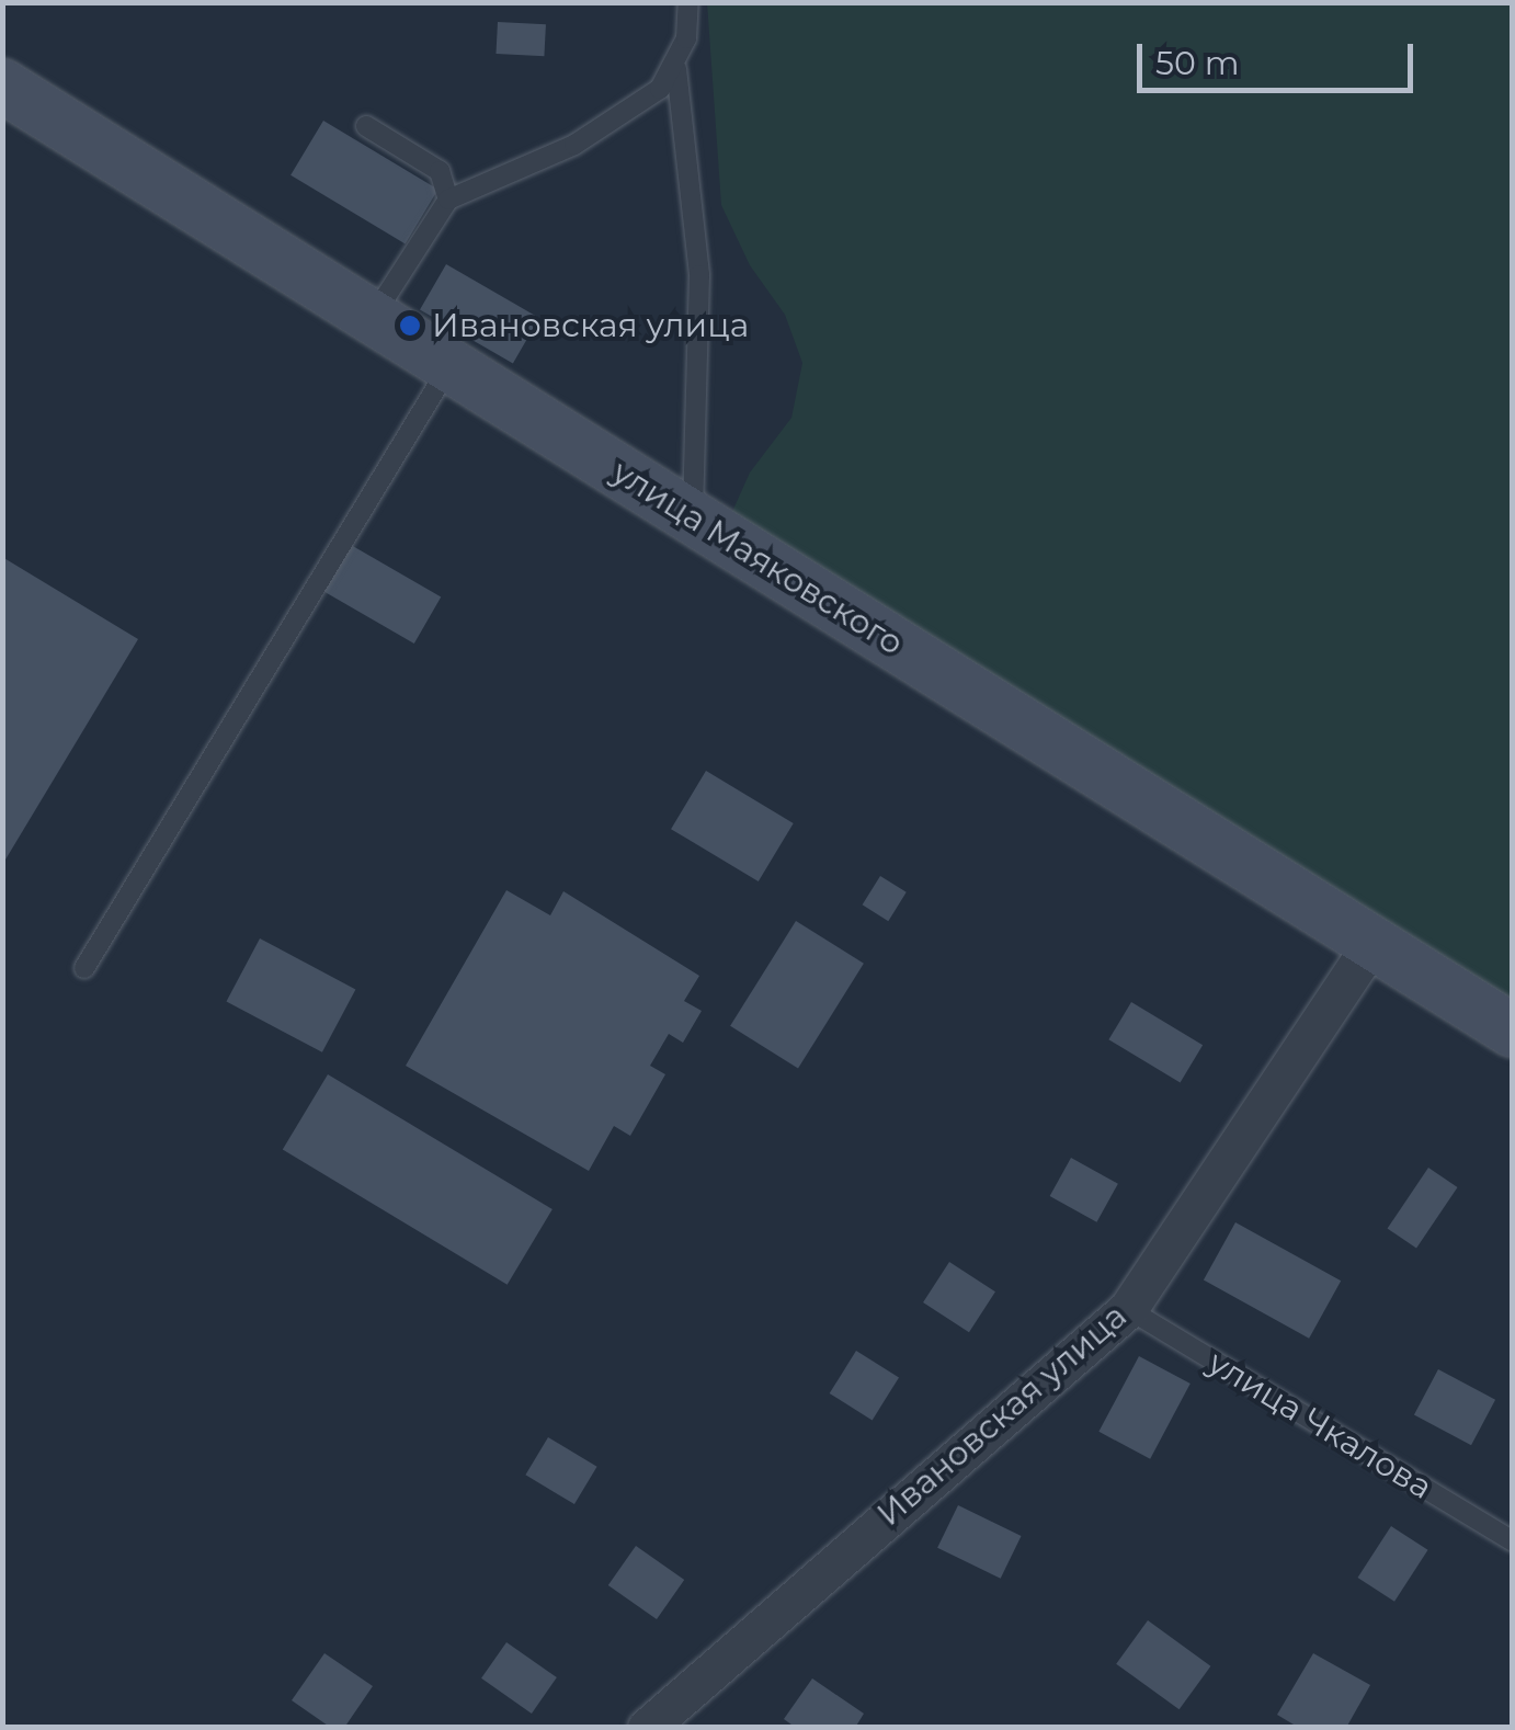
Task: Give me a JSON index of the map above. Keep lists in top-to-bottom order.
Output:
{
  "streets": {
    "street": ["улица Маяковского", "Ивановская улица"],
    "lane": ["улица Чкалова"]
  },
  "crossings": [
    ["улица Маяковского", "Ивановская улица"],
    ["Ивановская улица", "улица Чкалова"]
  ],
  "places": ["Ивановская улица"],
  "scale_bar": "50 m"
}
